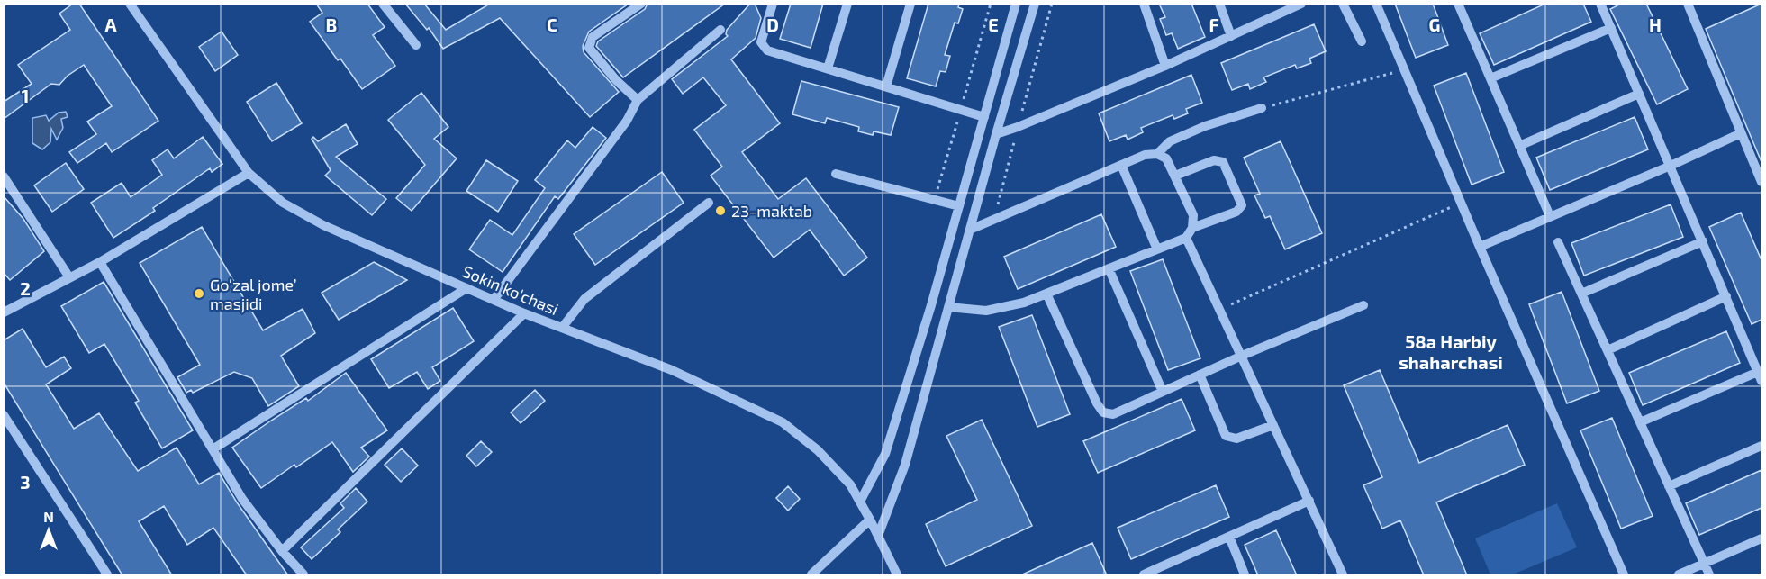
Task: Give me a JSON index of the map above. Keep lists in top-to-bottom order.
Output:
{
  "streets": {
    "street": ["Sokin ko'chasi"]
  },
  "districts": ["58a Harbiy shaharchasi"],
  "places": ["23-maktab", "Go‘zal jome’ masjidi"],
  "north": "top",
  "grid": {
    "columns": [
      "A",
      "B",
      "C",
      "D",
      "E",
      "F",
      "G",
      "H"
    ],
    "rows": ["1", "2", "3"]
  }
}
